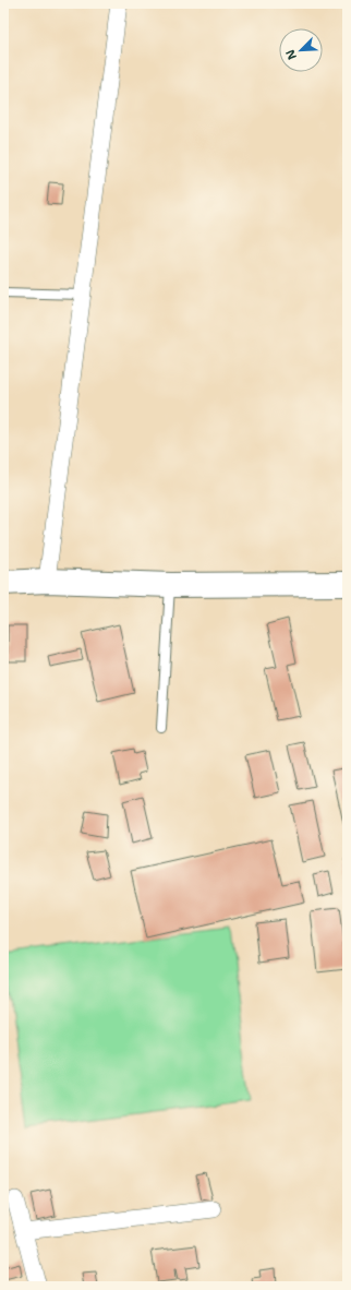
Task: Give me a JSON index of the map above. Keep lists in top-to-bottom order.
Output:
{
  "north": "bottom left"
}
